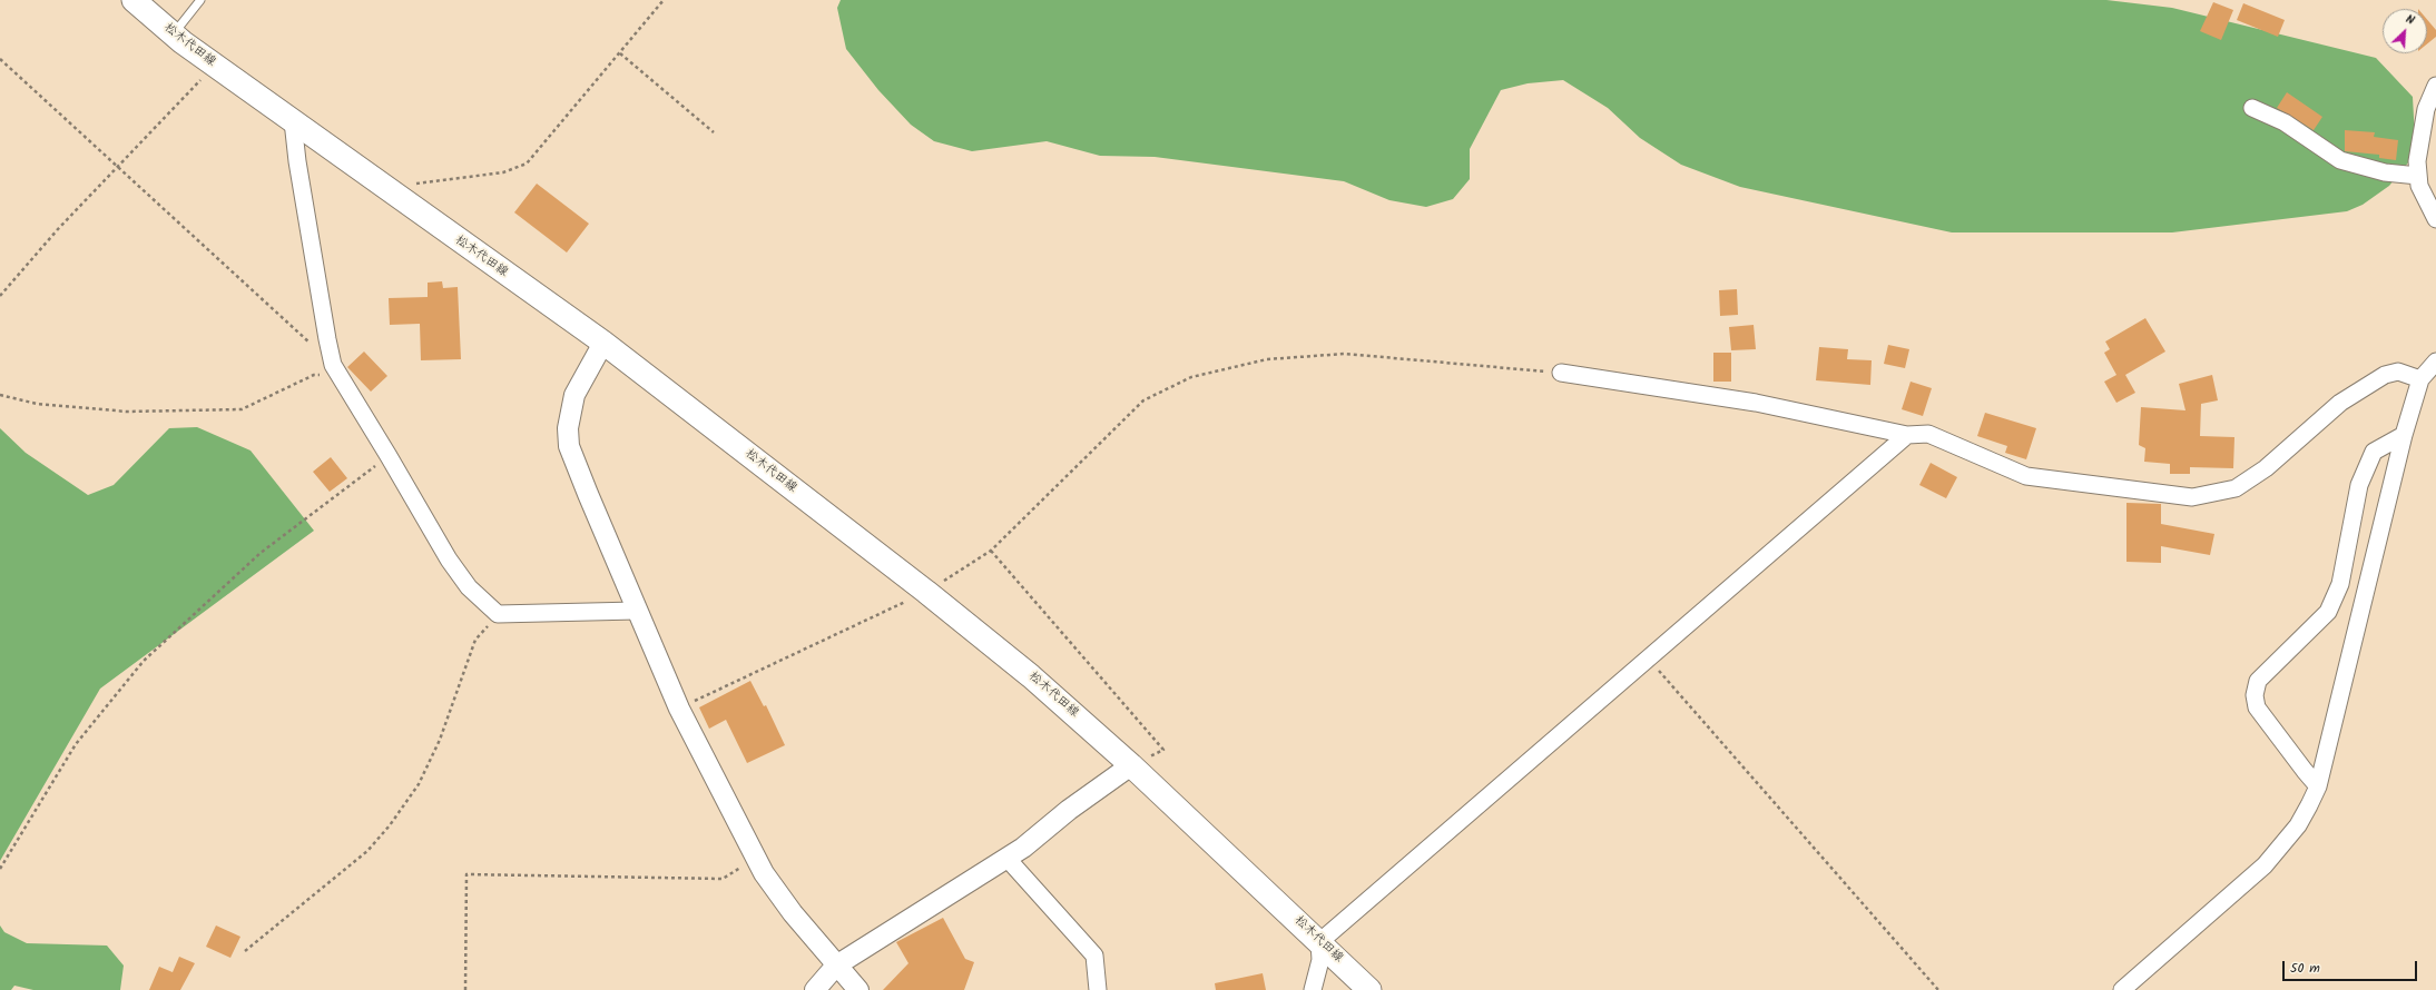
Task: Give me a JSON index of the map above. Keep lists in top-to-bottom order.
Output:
{
  "streets": {
    "main road": ["松木代田線"]
  },
  "scale_bar": "50 m",
  "north": "top right"
}
